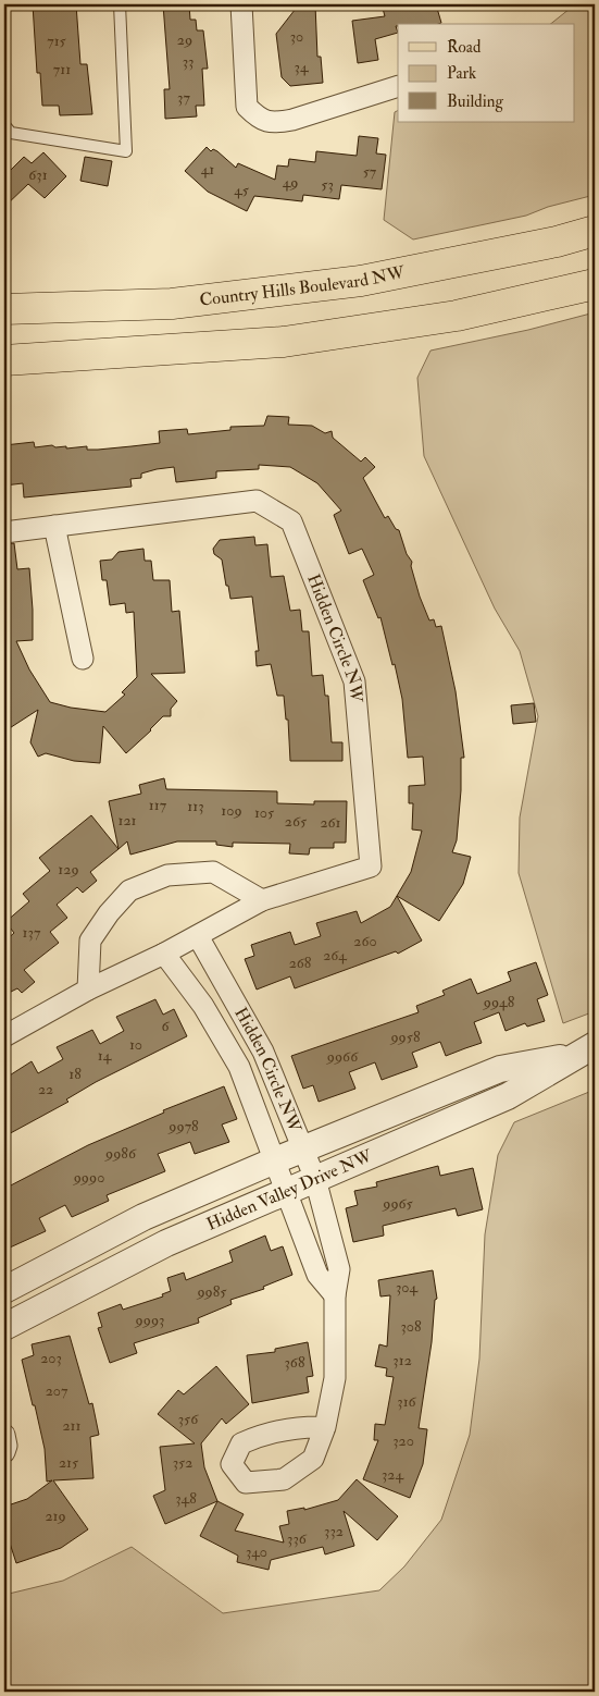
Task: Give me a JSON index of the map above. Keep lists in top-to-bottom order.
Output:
{
  "streets": {
    "main road": ["Country Hills Boulevard NW"],
    "street": ["Hidden Circle NW", "Hidden Valley Drive NW"]
  },
  "crossings": [
    ["Hidden Circle NW", "Hidden Valley Drive NW"]
  ],
  "house_numbers": [
    "30",
    "29",
    "715",
    "33",
    "34",
    "711",
    "37",
    "41",
    "57",
    "631",
    "49",
    "53",
    "45",
    "117",
    "113",
    "109",
    "105",
    "121",
    "265",
    "261",
    "129",
    "137",
    "260",
    "264",
    "268",
    "9948",
    "6",
    "9958",
    "10",
    "14",
    "9966",
    "18",
    "22",
    "9978",
    "9986",
    "9990",
    "9965",
    "304",
    "9985",
    "9993",
    "308",
    "203",
    "312",
    "368",
    "207",
    "316",
    "356",
    "211",
    "320",
    "215",
    "352",
    "324",
    "348",
    "219",
    "332",
    "336",
    "340"
  ],
  "legend": ["Road", "Park", "Building"]
}
